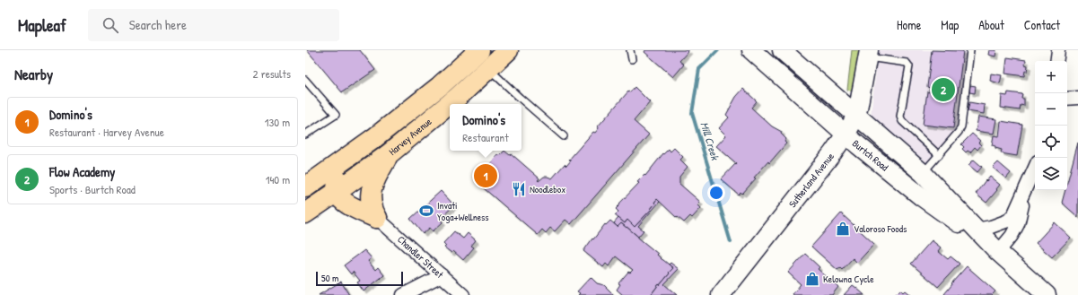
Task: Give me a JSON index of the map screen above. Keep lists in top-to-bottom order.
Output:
{
  "streets": {
    "highway": ["Harvey Avenue"],
    "main road": ["Burtch Road", "Sutherland Avenue"],
    "street": ["Chandler Street"]
  },
  "crossings": [
    ["Burtch Road", "Sutherland Avenue"]
  ],
  "water": ["Mill Creek"],
  "places": {
    "restaurant": ["Noodlebox"],
    "sports": ["Invati Yoga+Wellness"],
    "shop": ["Valoroso Foods", "Kelowna Cycle"]
  },
  "scale_bar": "50 m",
  "page": {
    "header": "Mapleaf",
    "search": "Search here",
    "nav": [
      "Home",
      "Map",
      "About",
      "Contact"
    ],
    "heading": ["Nearby", "2 results"],
    "map_buttons": ["+", "−"],
    "pins": ["2", "1"],
    "list": [
      {
        "mark": "1",
        "name": "Domino's",
        "note": "Restaurant · Harvey Avenue",
        "value": "130 m"
      },
      {
        "mark": "2",
        "name": "Flow Academy",
        "note": "Sports · Burtch Road",
        "value": "140 m"
      }
    ],
    "popup": ["Domino's", "Restaurant"],
    "scale": "50 m"
  }
}
